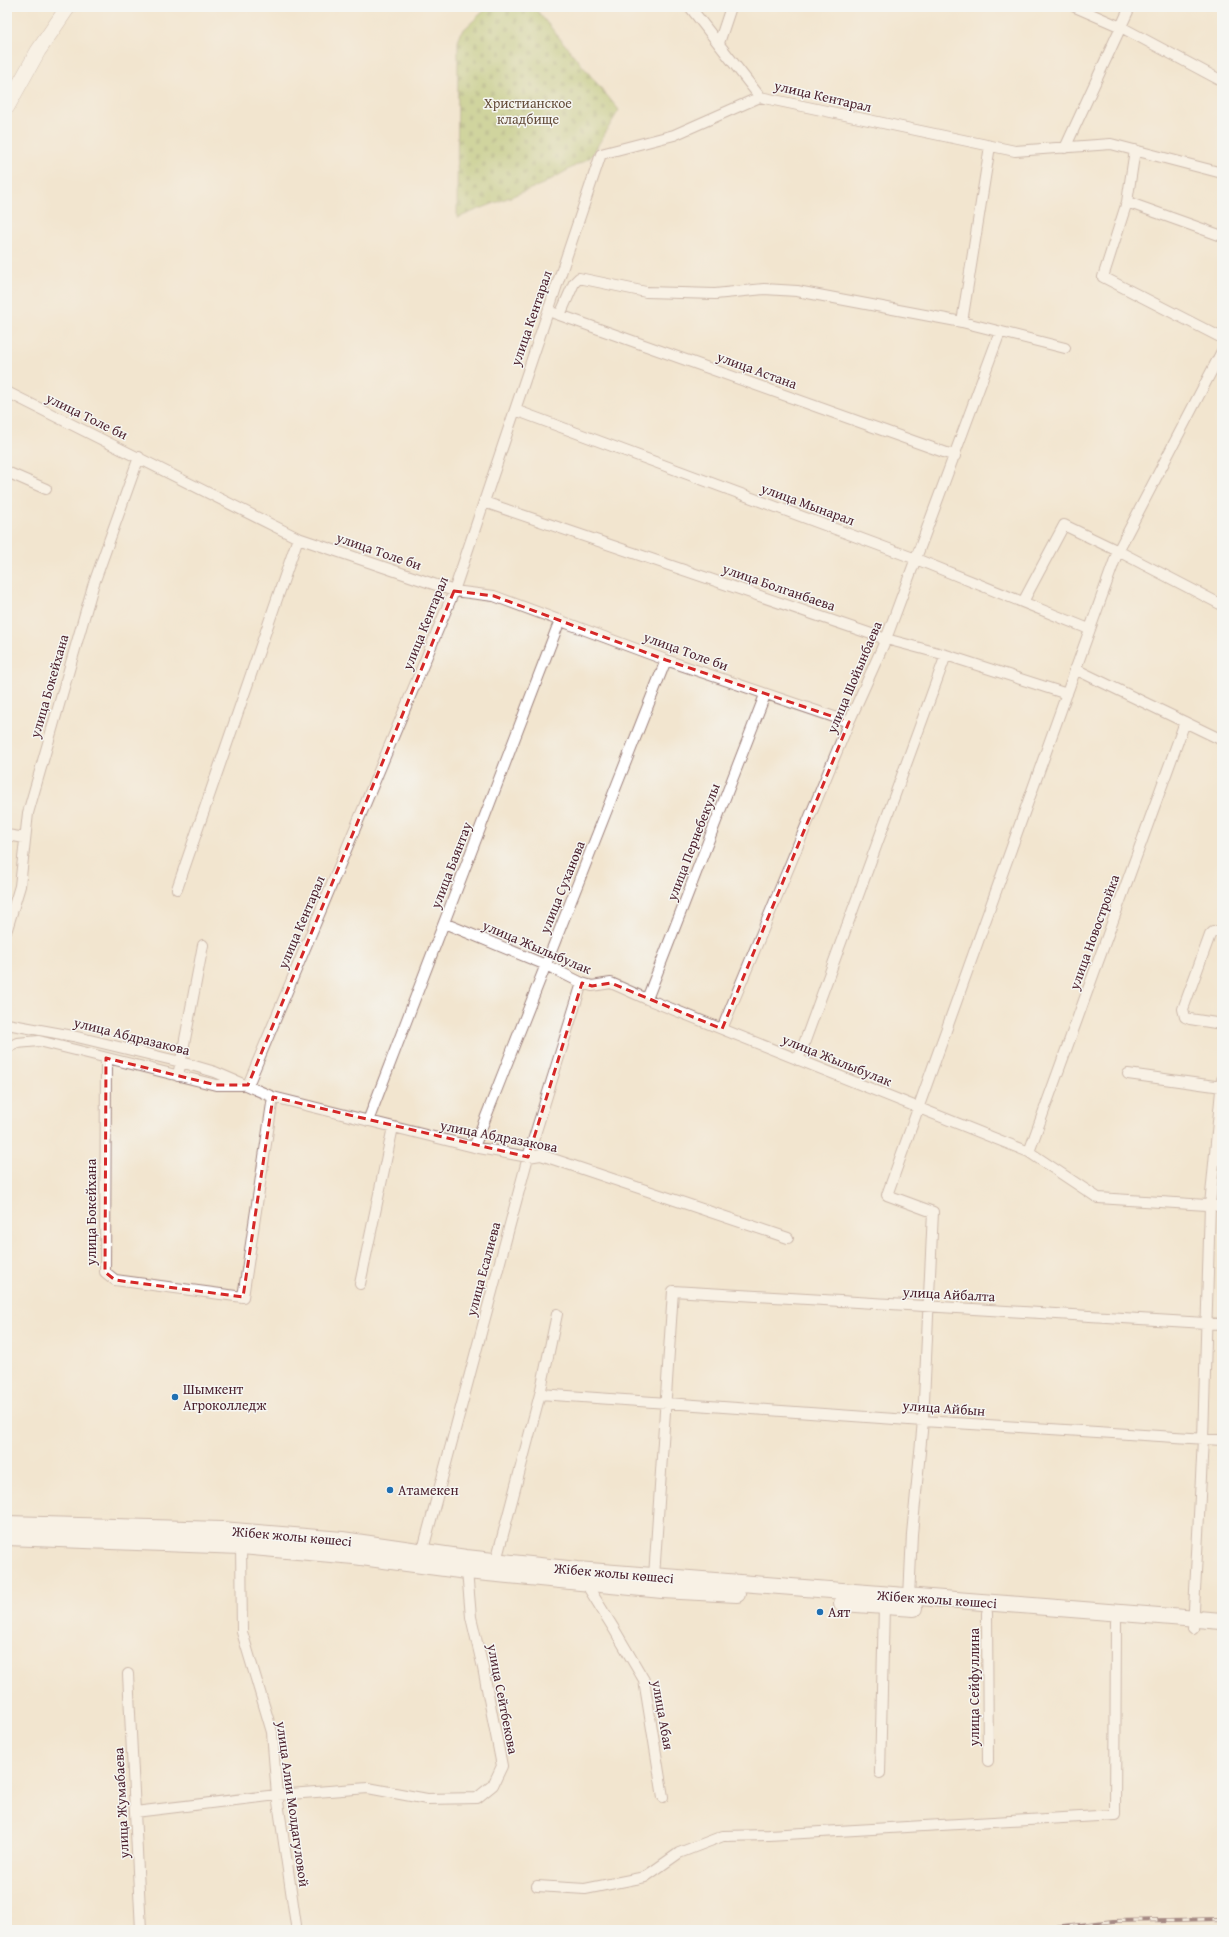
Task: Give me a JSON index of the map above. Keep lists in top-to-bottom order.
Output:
{
  "streets": {
    "main road": ["Жібек жолы көшесі"],
    "street": [
      "улица Кентарал",
      "улица Астана",
      "улица Толе би",
      "улица Мынарал",
      "улица Болганбаева",
      "улица Шойынбаева",
      "улица Бокейхана",
      "улица Пернебекулы",
      "улица Баянтау",
      "улица Суханова",
      "улица Новостройка",
      "улица Жылыбулак",
      "улица Абдразакова",
      "улица Есалиева",
      "улица Айбалта",
      "улица Айбын",
      "улица Сейфуллина",
      "улица Сейтбекова",
      "улица Абая",
      "улица Жумабаева",
      "улица Алии Молдагуловой"
    ]
  },
  "crossings": [
    ["улица Кентарал", "улица Астана"],
    ["улица Кентарал", "улица Толе би"],
    ["улица Кентарал", "улица Мынарал"],
    ["улица Кентарал", "улица Болганбаева"],
    ["улица Кентарал", "улица Абдразакова"],
    ["улица Астана", "улица Шойынбаева"],
    ["улица Толе би", "улица Шойынбаева"],
    ["улица Толе би", "улица Бокейхана"],
    ["улица Толе би", "улица Пернебекулы"],
    ["улица Толе би", "улица Баянтау"],
    ["улица Толе би", "улица Суханова"],
    ["улица Мынарал", "улица Шойынбаева"],
    ["улица Болганбаева", "улица Шойынбаева"],
    ["улица Шойынбаева", "улица Жылыбулак"],
    ["улица Бокейхана", "улица Абдразакова"],
    ["улица Пернебекулы", "улица Жылыбулак"],
    ["улица Баянтау", "улица Жылыбулак"],
    ["улица Баянтау", "улица Абдразакова"],
    ["улица Суханова", "улица Жылыбулак"],
    ["улица Суханова", "улица Абдразакова"],
    ["улица Новостройка", "улица Жылыбулак"],
    ["улица Жылыбулак", "улица Есалиева"],
    ["улица Абдразакова", "улица Есалиева"],
    ["улица Есалиева", "Жібек жолы көшесі"],
    ["улица Айбалта", "улица Айбын"],
    ["Жібек жолы көшесі", "улица Сейфуллина"],
    ["Жібек жолы көшесі", "улица Сейтбекова"],
    ["Жібек жолы көшесі", "улица Абая"],
    ["Жібек жолы көшесі", "улица Алии Молдагуловой"],
    ["улица Сейтбекова", "улица Жумабаева"],
    ["улица Сейтбекова", "улица Алии Молдагуловой"]
  ],
  "parks": ["Христианское кладбище"],
  "places": ["Шымкент Агроколледж", "Атамекен", "Аят"]
}
